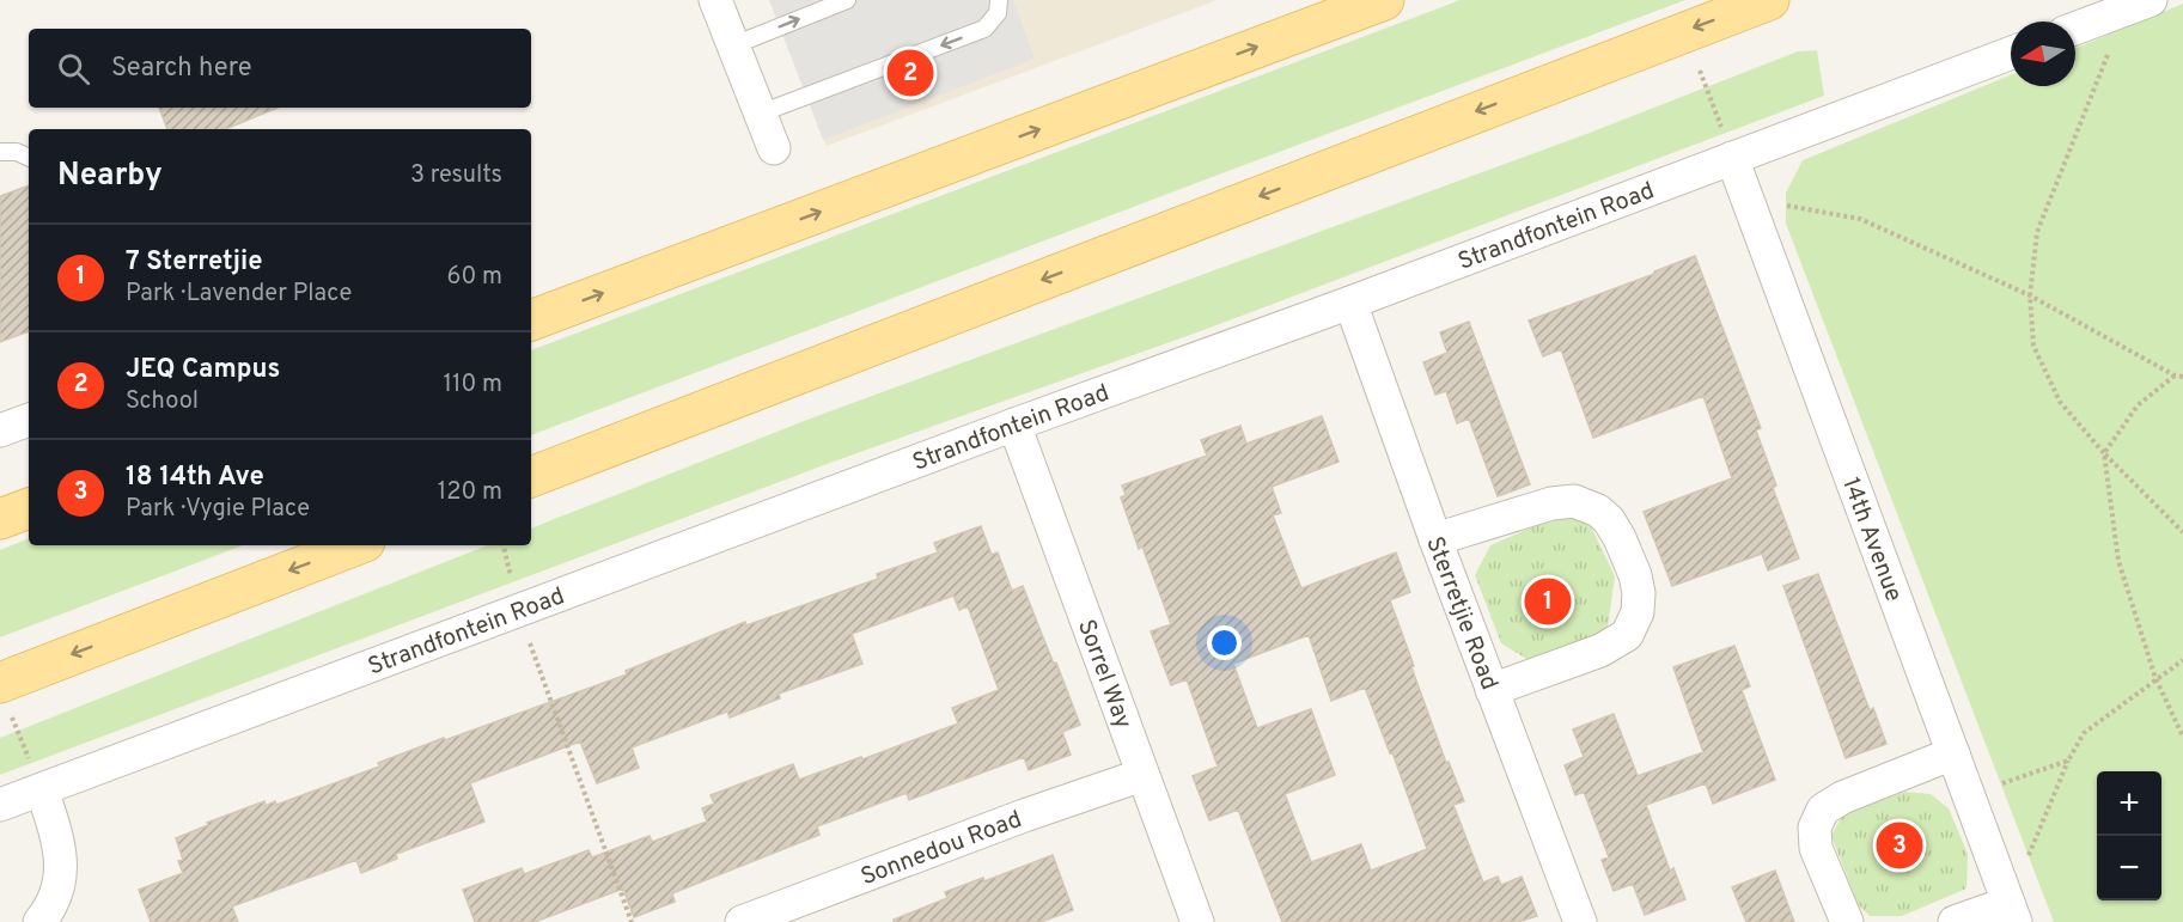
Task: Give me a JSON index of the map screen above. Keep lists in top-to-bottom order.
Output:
{
  "streets": {
    "street": [
      "Strandfontein Road",
      "14th Avenue",
      "Sterretjie Road",
      "Sorrel Way",
      "Sonnedou Road"
    ]
  },
  "crossings": [
    ["Strandfontein Road", "14th Avenue"],
    ["Strandfontein Road", "Sterretjie Road"],
    ["Strandfontein Road", "Sorrel Way"],
    ["Sorrel Way", "Sonnedou Road"]
  ],
  "north": "left",
  "page": {
    "search": "Search here",
    "pins": ["2", "1", "3"],
    "heading": ["Nearby", "3 results"],
    "list": [
      {
        "mark": "1",
        "name": "7 Sterretjie",
        "note": "Park · Lavender Place",
        "value": "60 m"
      },
      {
        "mark": "2",
        "name": "JEQ Campus",
        "note": "School",
        "value": "110 m"
      },
      {
        "mark": "3",
        "name": "18 14th Ave",
        "note": "Park · Vygie Place",
        "value": "120 m"
      }
    ],
    "map_buttons": ["+", "−"]
  }
}
